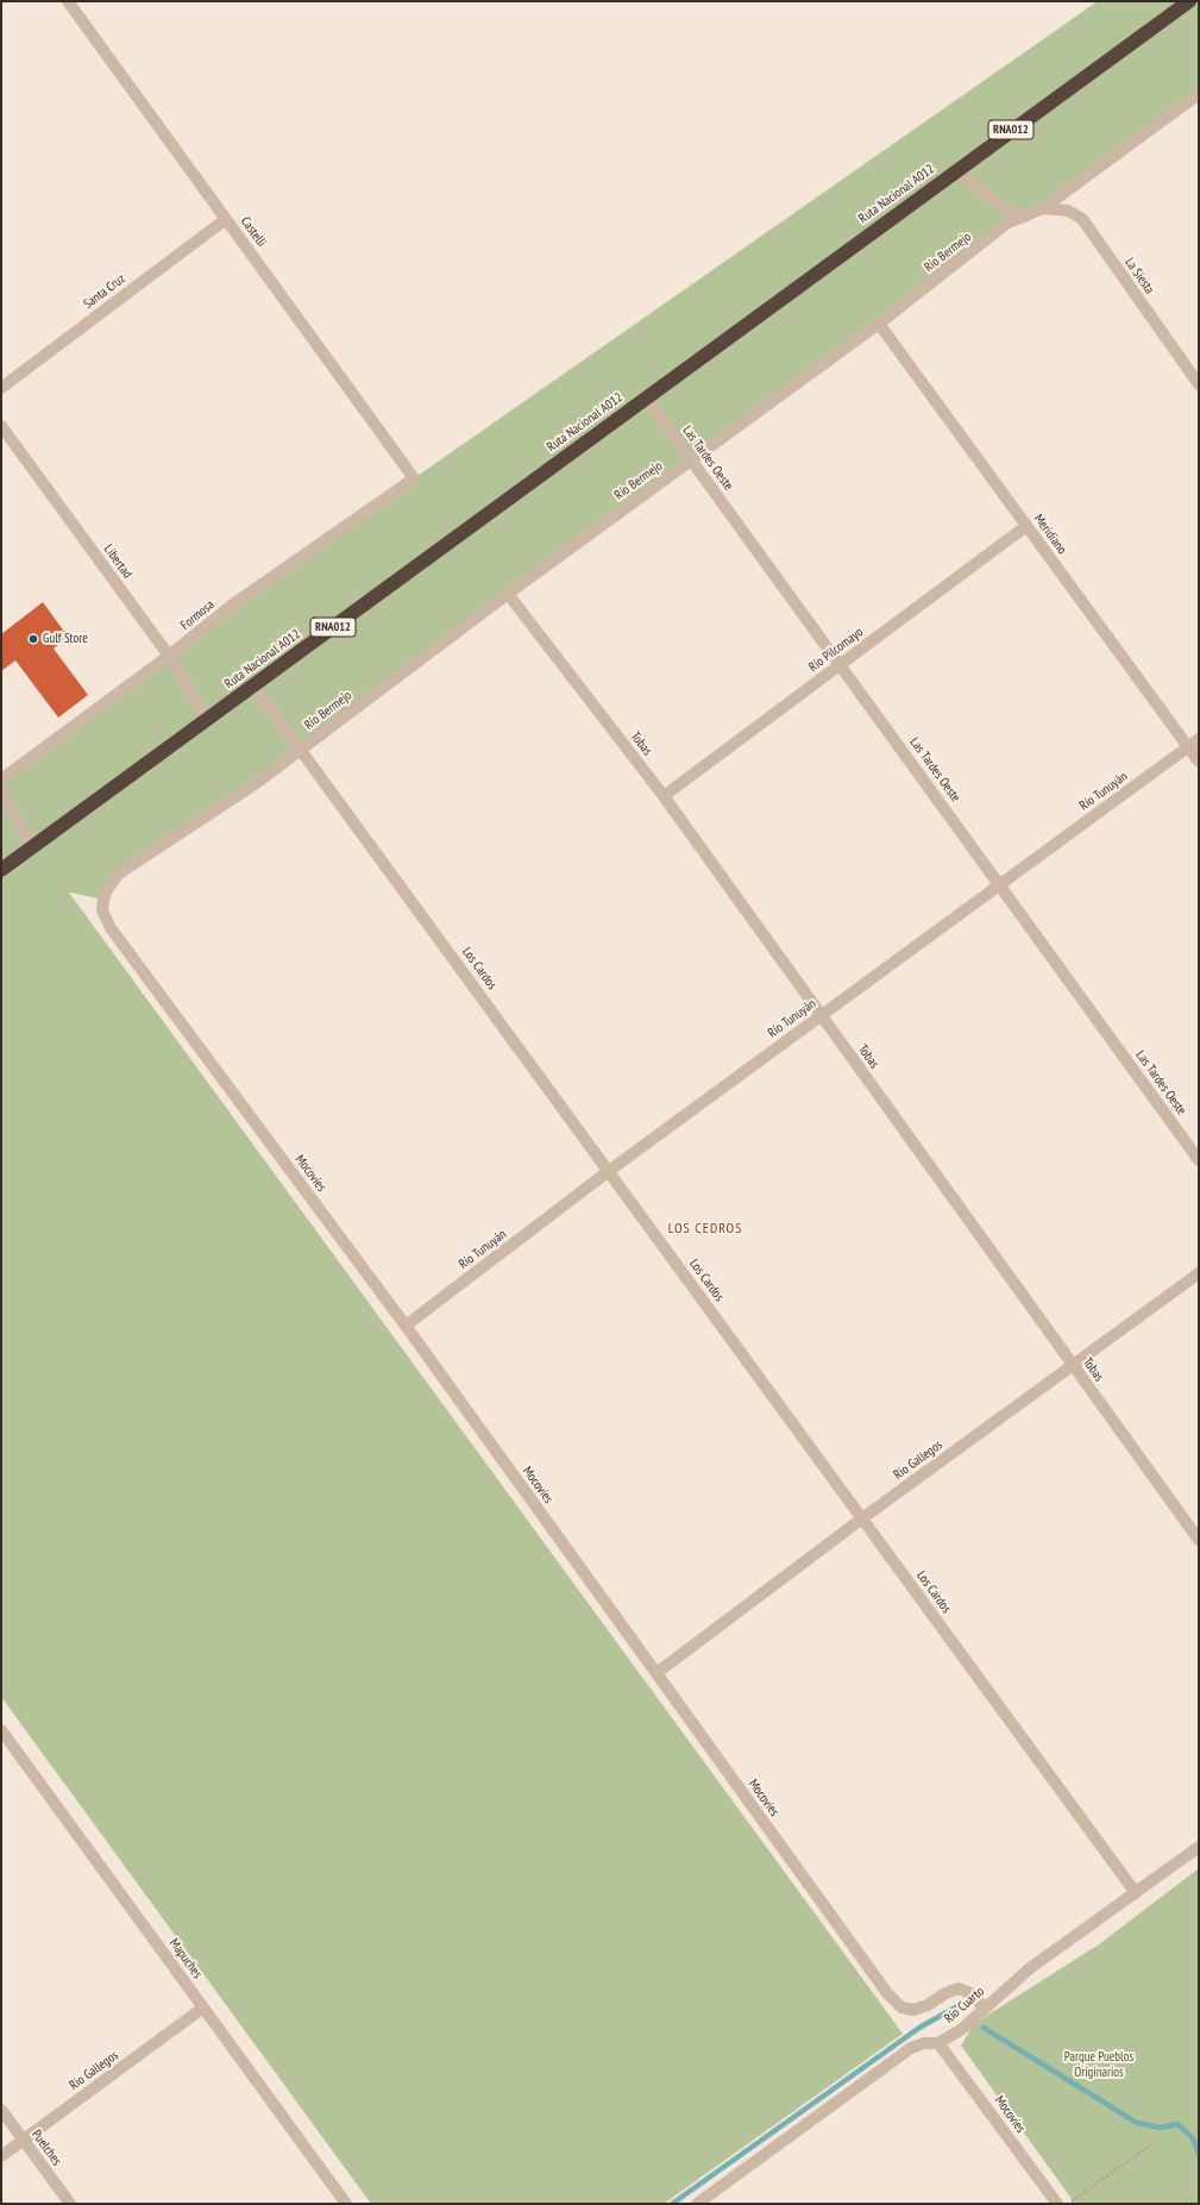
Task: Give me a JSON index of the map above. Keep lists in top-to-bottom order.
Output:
{
  "streets": {
    "highway": ["RNA012", "Ruta Nacional A012"],
    "street": [
      "Castelli",
      "Río Bermejo",
      "La Siesta",
      "Santa Cruz",
      "Las Tardes Oeste",
      "Meridiano",
      "Libertad",
      "Formosa",
      "Río Pilcomayo",
      "Tobas",
      "Río Tunuyán",
      "Los Cardos",
      "Mocovíes",
      "Rio Gallegos",
      "Mapuches",
      "Río Cuarto",
      "Puelches"
    ]
  },
  "crossings": [
    ["Ruta Nacional A012", "Las Tardes Oeste"],
    ["Ruta Nacional A012", "Libertad"],
    ["Ruta Nacional A012", "Los Cardos"],
    ["Castelli", "Santa Cruz"],
    ["Castelli", "Formosa"],
    ["Río Bermejo", "La Siesta"],
    ["Río Bermejo", "Las Tardes Oeste"],
    ["Río Bermejo", "Meridiano"],
    ["Río Bermejo", "Tobas"],
    ["Río Bermejo", "Los Cardos"],
    ["Río Bermejo", "Mocovíes"],
    ["Las Tardes Oeste", "Río Pilcomayo"],
    ["Las Tardes Oeste", "Río Tunuyán"],
    ["Meridiano", "Río Pilcomayo"],
    ["Meridiano", "Río Tunuyán"],
    ["Libertad", "Formosa"],
    ["Río Pilcomayo", "Tobas"],
    ["Tobas", "Río Tunuyán"],
    ["Tobas", "Rio Gallegos"],
    ["Río Tunuyán", "Los Cardos"],
    ["Río Tunuyán", "Mocovíes"],
    ["Los Cardos", "Rio Gallegos"],
    ["Los Cardos", "Río Cuarto"],
    ["Mocovíes", "Rio Gallegos"],
    ["Mocovíes", "Río Cuarto"],
    ["Rio Gallegos", "Mapuches"],
    ["Rio Gallegos", "Puelches"]
  ],
  "districts": ["LOS CEDROS"],
  "parks": ["Parque Pueblos Originarios"],
  "places": ["Gulf Store"]
}
